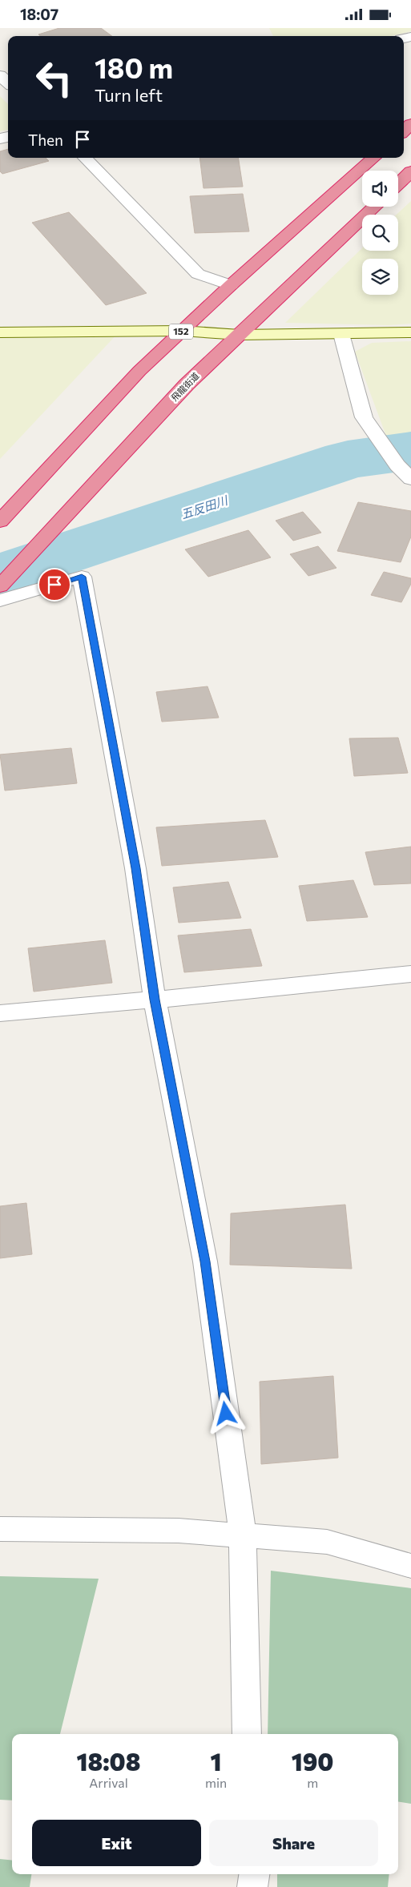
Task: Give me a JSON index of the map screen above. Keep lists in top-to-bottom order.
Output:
{
  "streets": {
    "highway": ["152", "飛龍街道"]
  },
  "water": ["五反田川"],
  "page": {
    "status": "18:07",
    "turn": ["180 m", "Turn left"],
    "then": "Then",
    "eta": [
      "18:08",
      "Arrival",
      "1",
      "min",
      "190",
      "m"
    ],
    "buttons": ["Exit", "Share"]
  }
}
